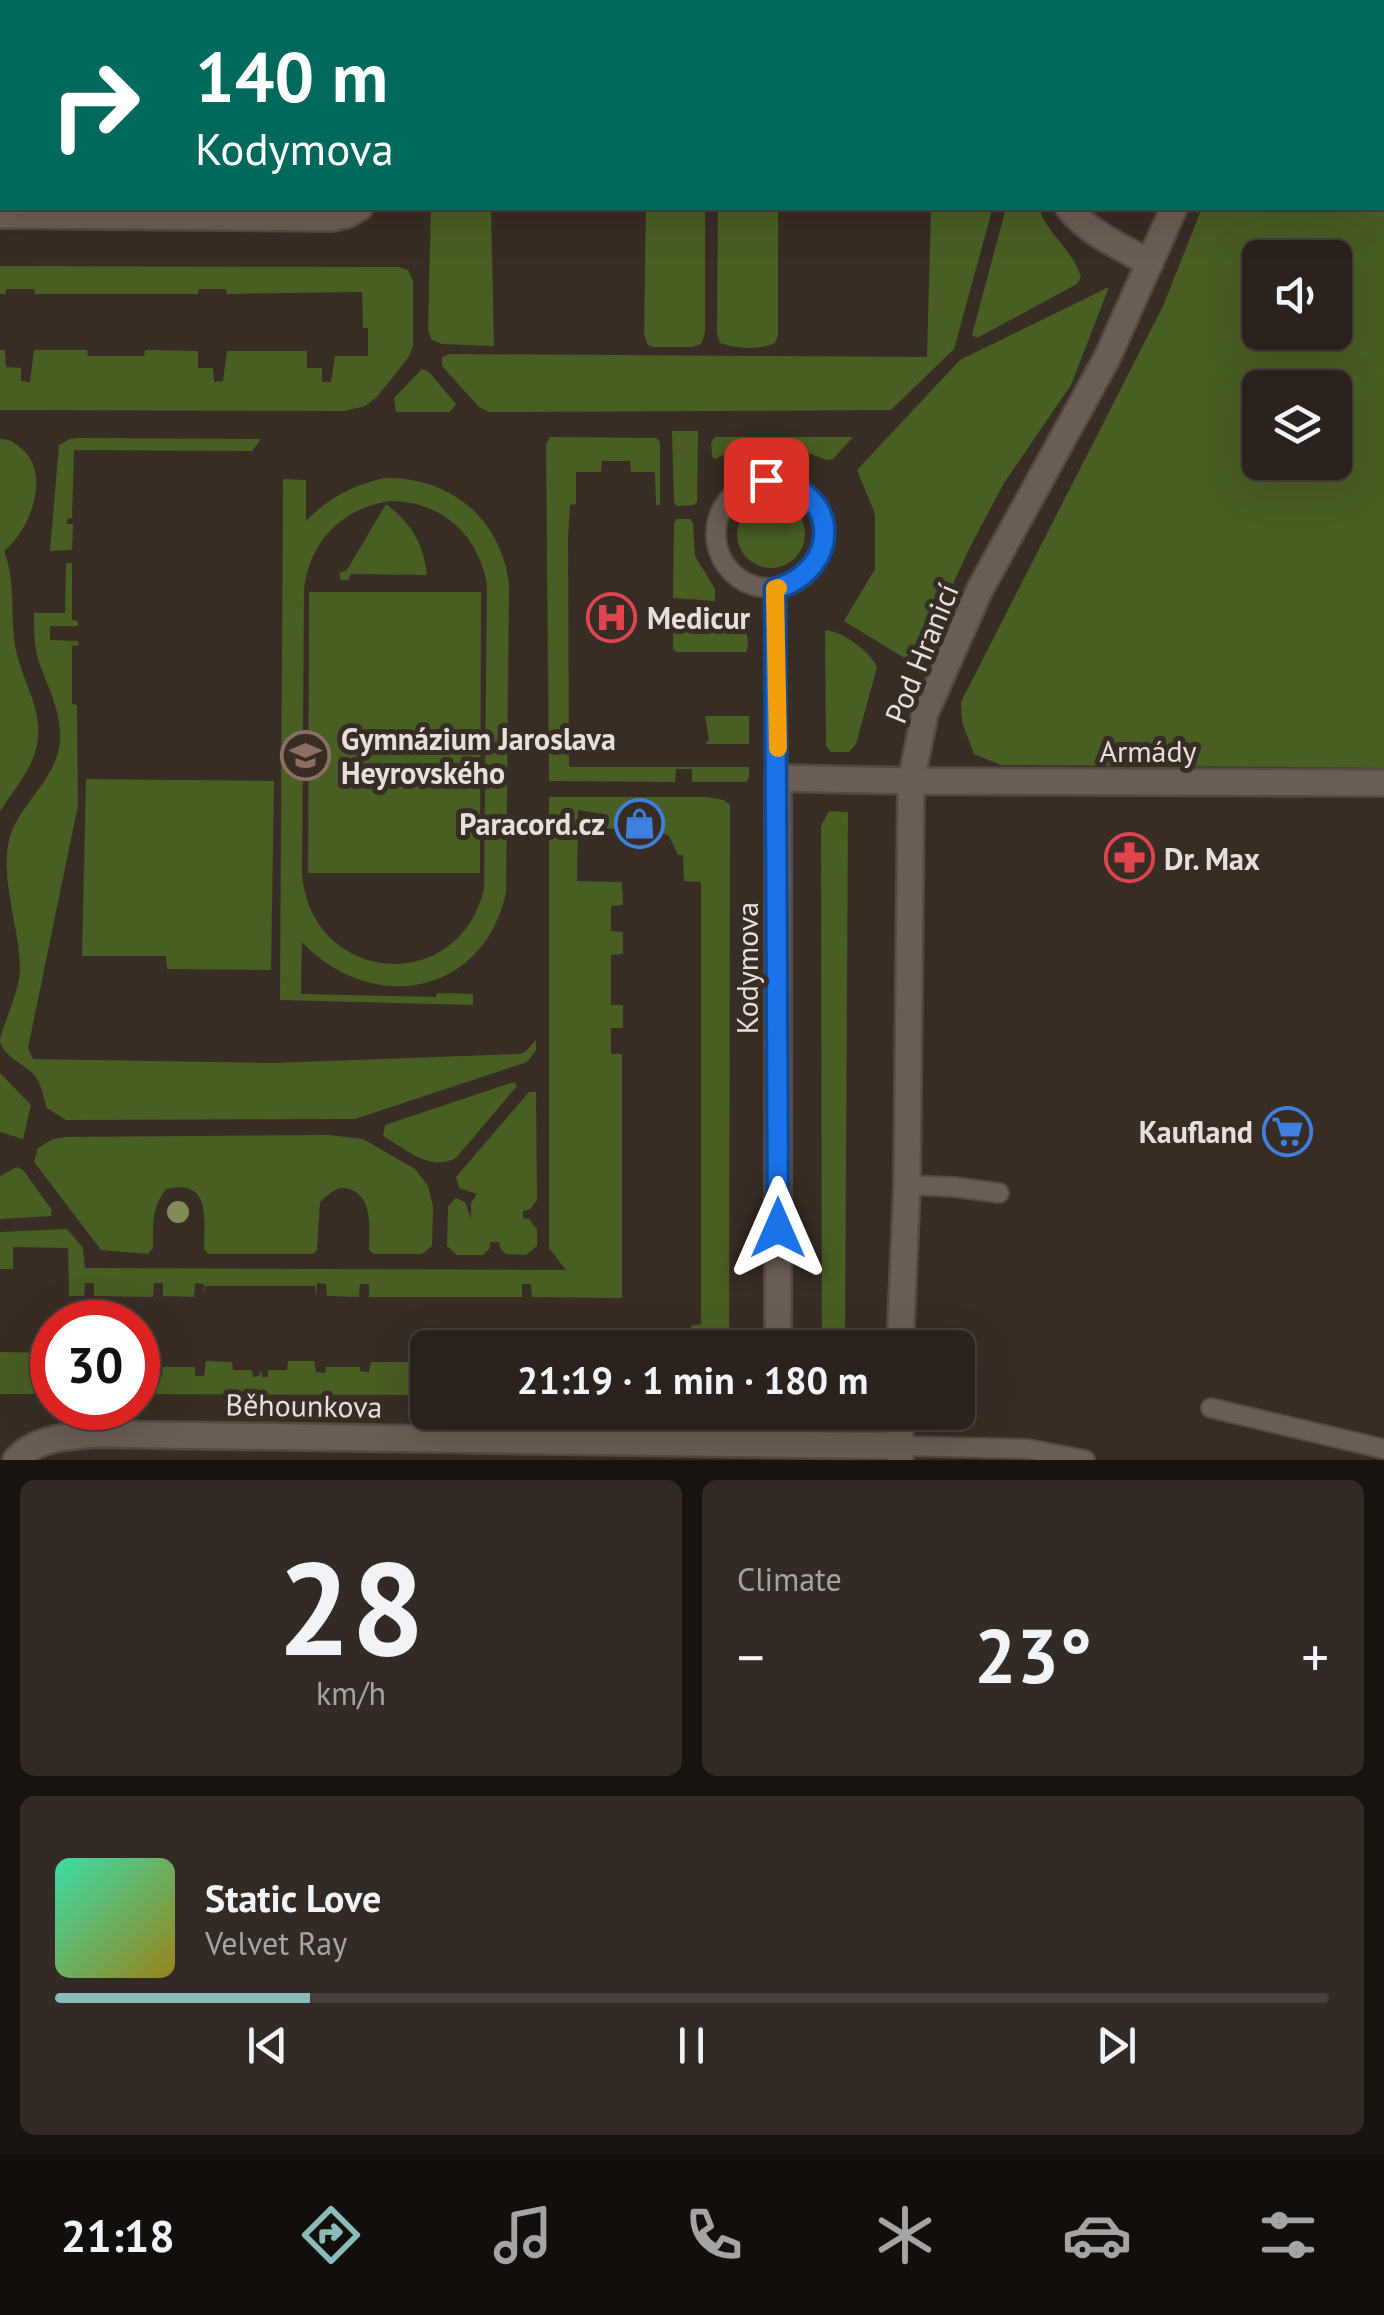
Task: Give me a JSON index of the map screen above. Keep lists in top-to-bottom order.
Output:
{
  "streets": {
    "street": [
      "Pod Hranicí",
      "Armády",
      "Kodymova",
      "Běhounkova"
    ]
  },
  "crossings": [
    ["Pod Hranicí", "Armády"],
    ["Armády", "Kodymova"]
  ],
  "places": {
    "hospital": ["Medicur"],
    "school or university": ["Gymnázium Jaroslava Heyrovského"],
    "shop": ["Paracord.cz"],
    "pharmacy": ["Dr. Max"],
    "supermarket": ["Kaufland"]
  },
  "page": {
    "turn": ["140 m", "Kodymova"],
    "limit": "30",
    "trip": "21:19 · 1 min · 180 m",
    "tile": [
      ["28", "km/h"],
      "Climate"
    ],
    "heat": ["−", "23°", "+"],
    "song": ["Static Love", "Velvet Ray"],
    "tabs": "21:18"
  }
}
